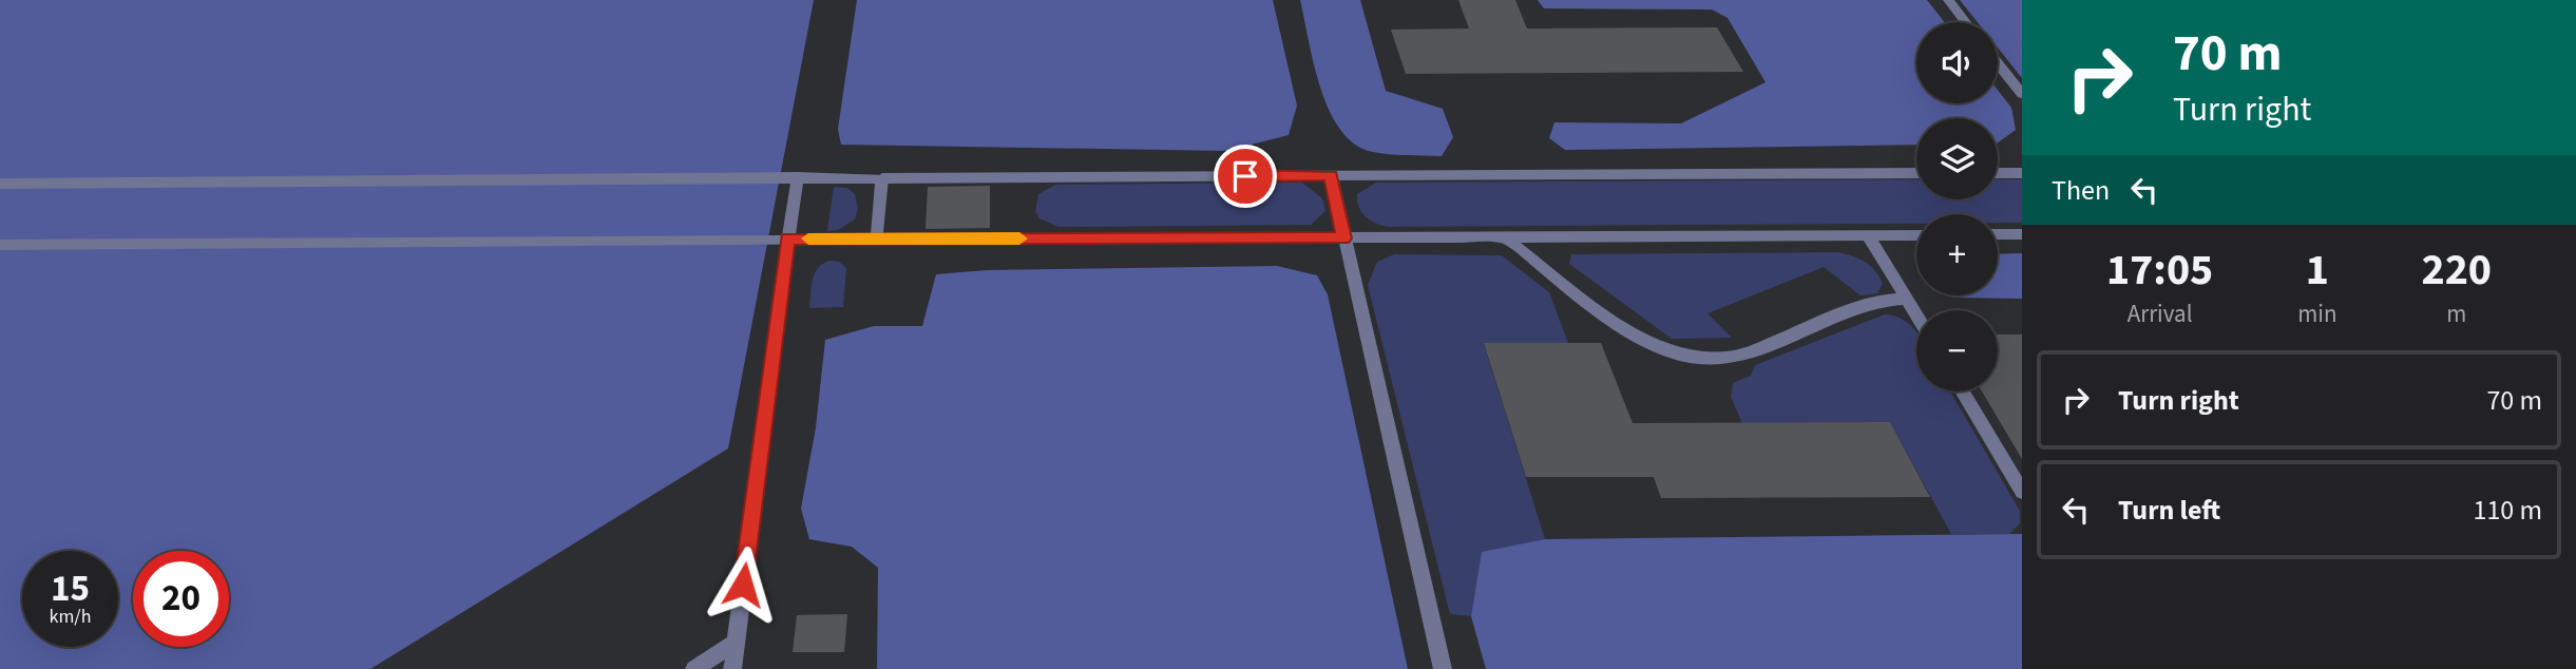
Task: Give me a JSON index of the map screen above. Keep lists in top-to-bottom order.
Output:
{
  "page": {
    "turn": ["70 m", "Turn right"],
    "map_buttons": ["+", "−"],
    "then": "Then",
    "eta": [
      "17:05",
      "Arrival",
      "1",
      "min",
      "220",
      "m"
    ],
    "list": [
      {
        "name": "Turn right",
        "value": "70 m"
      },
      {
        "name": "Turn left",
        "value": "110 m"
      }
    ],
    "speed": "15 km/h",
    "limit": "20"
  }
}
